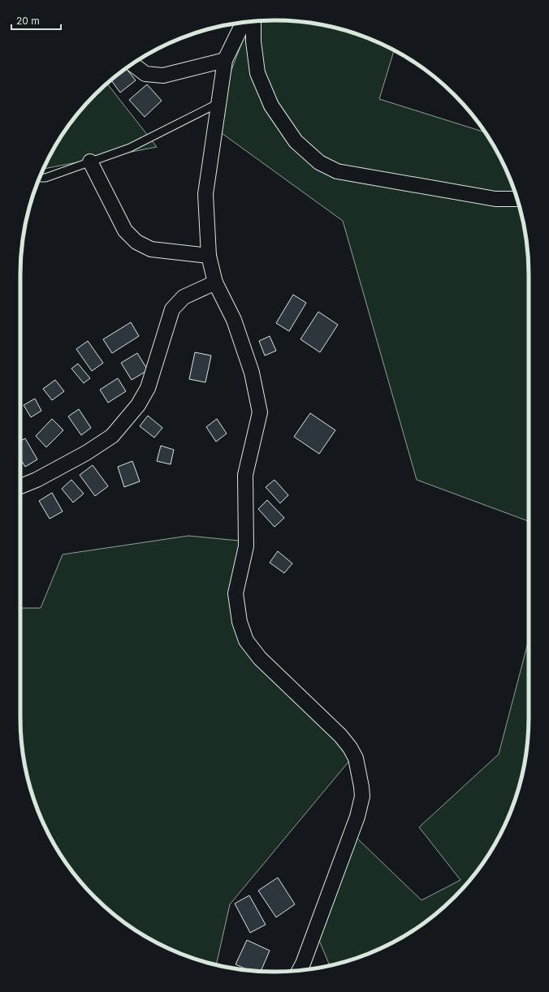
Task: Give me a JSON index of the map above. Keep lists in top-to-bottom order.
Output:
{
  "scale_bar": "20 m"
}
